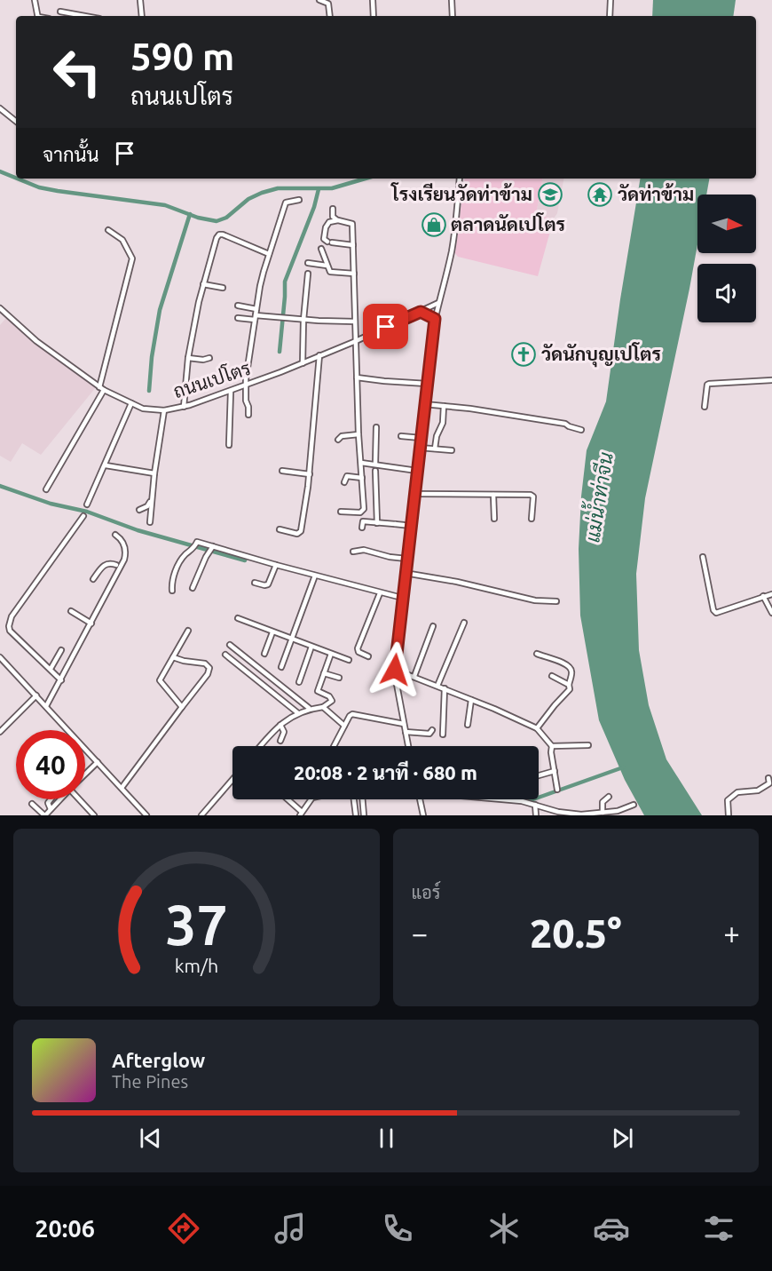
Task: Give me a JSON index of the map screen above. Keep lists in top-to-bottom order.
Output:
{
  "streets": {
    "street": ["ถนนเปโตร"]
  },
  "water": ["แม่น้ำท่าจีน"],
  "places": {
    "school or university": ["โรงเรียนวัดท่าข้าม"],
    "temple": ["วัดท่าข้าม"],
    "shop": ["ตลาดนัดเปโตร"],
    "church": ["วัดนักบุญเปโตร"]
  },
  "north": "right",
  "page": {
    "turn": ["590 m", "ถนนเปโตร"],
    "then": "จากนั้น",
    "limit": "40",
    "trip": "20:08 · 2 นาที · 680 m",
    "tile": "แอร์",
    "heat": ["−", "20.5°", "+"],
    "song": ["Afterglow", "The Pines"],
    "tabs": "20:06",
    "gauge": ["37", "km/h"]
  }
}
